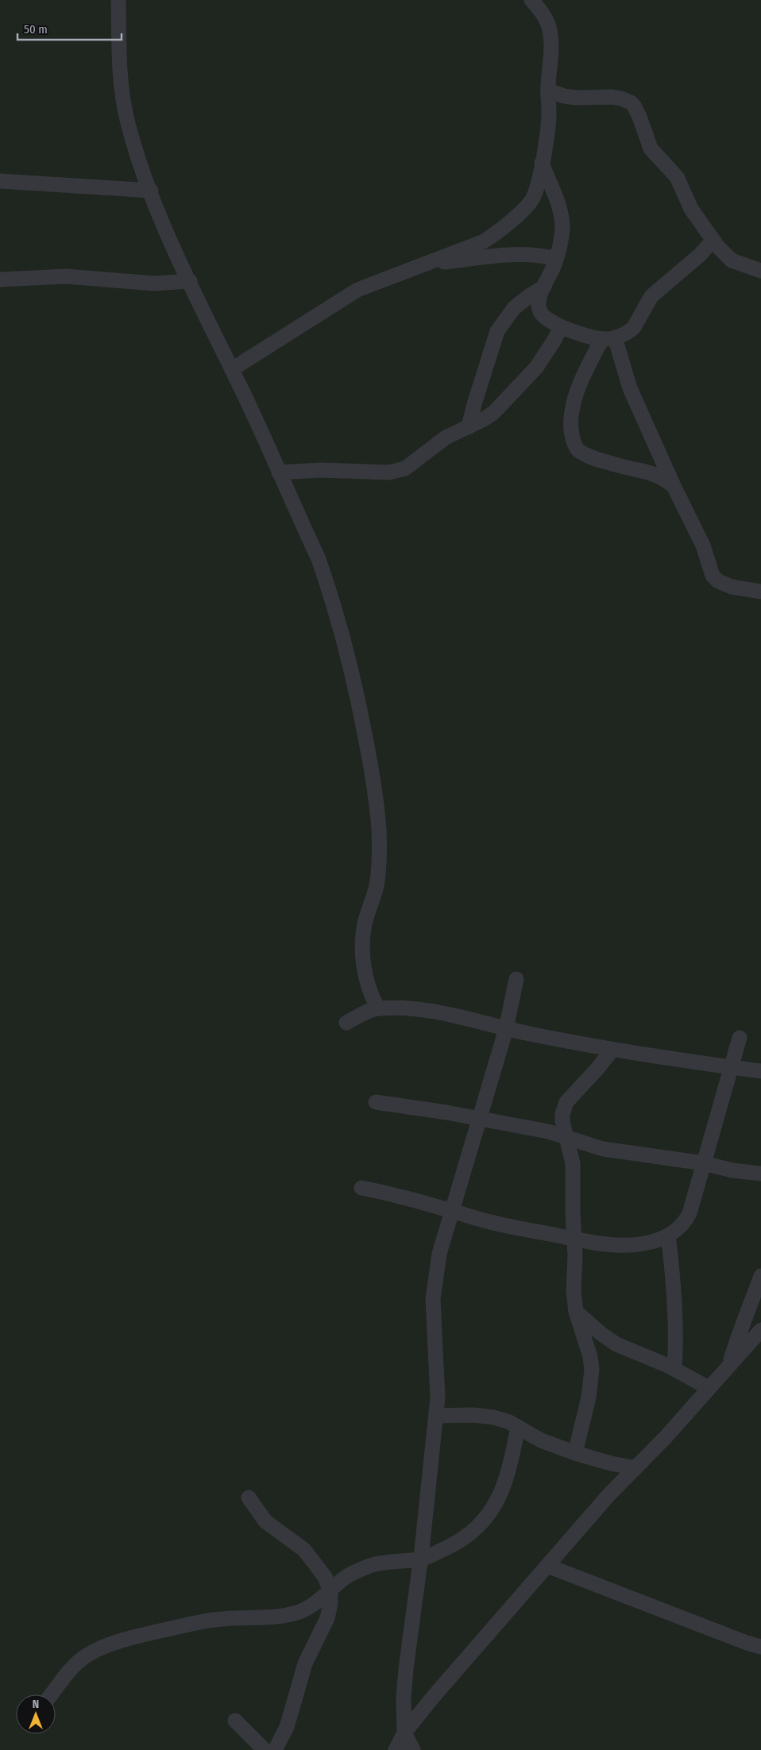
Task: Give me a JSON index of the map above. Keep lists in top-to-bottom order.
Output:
{
  "scale_bar": "50 m",
  "north": "top"
}
